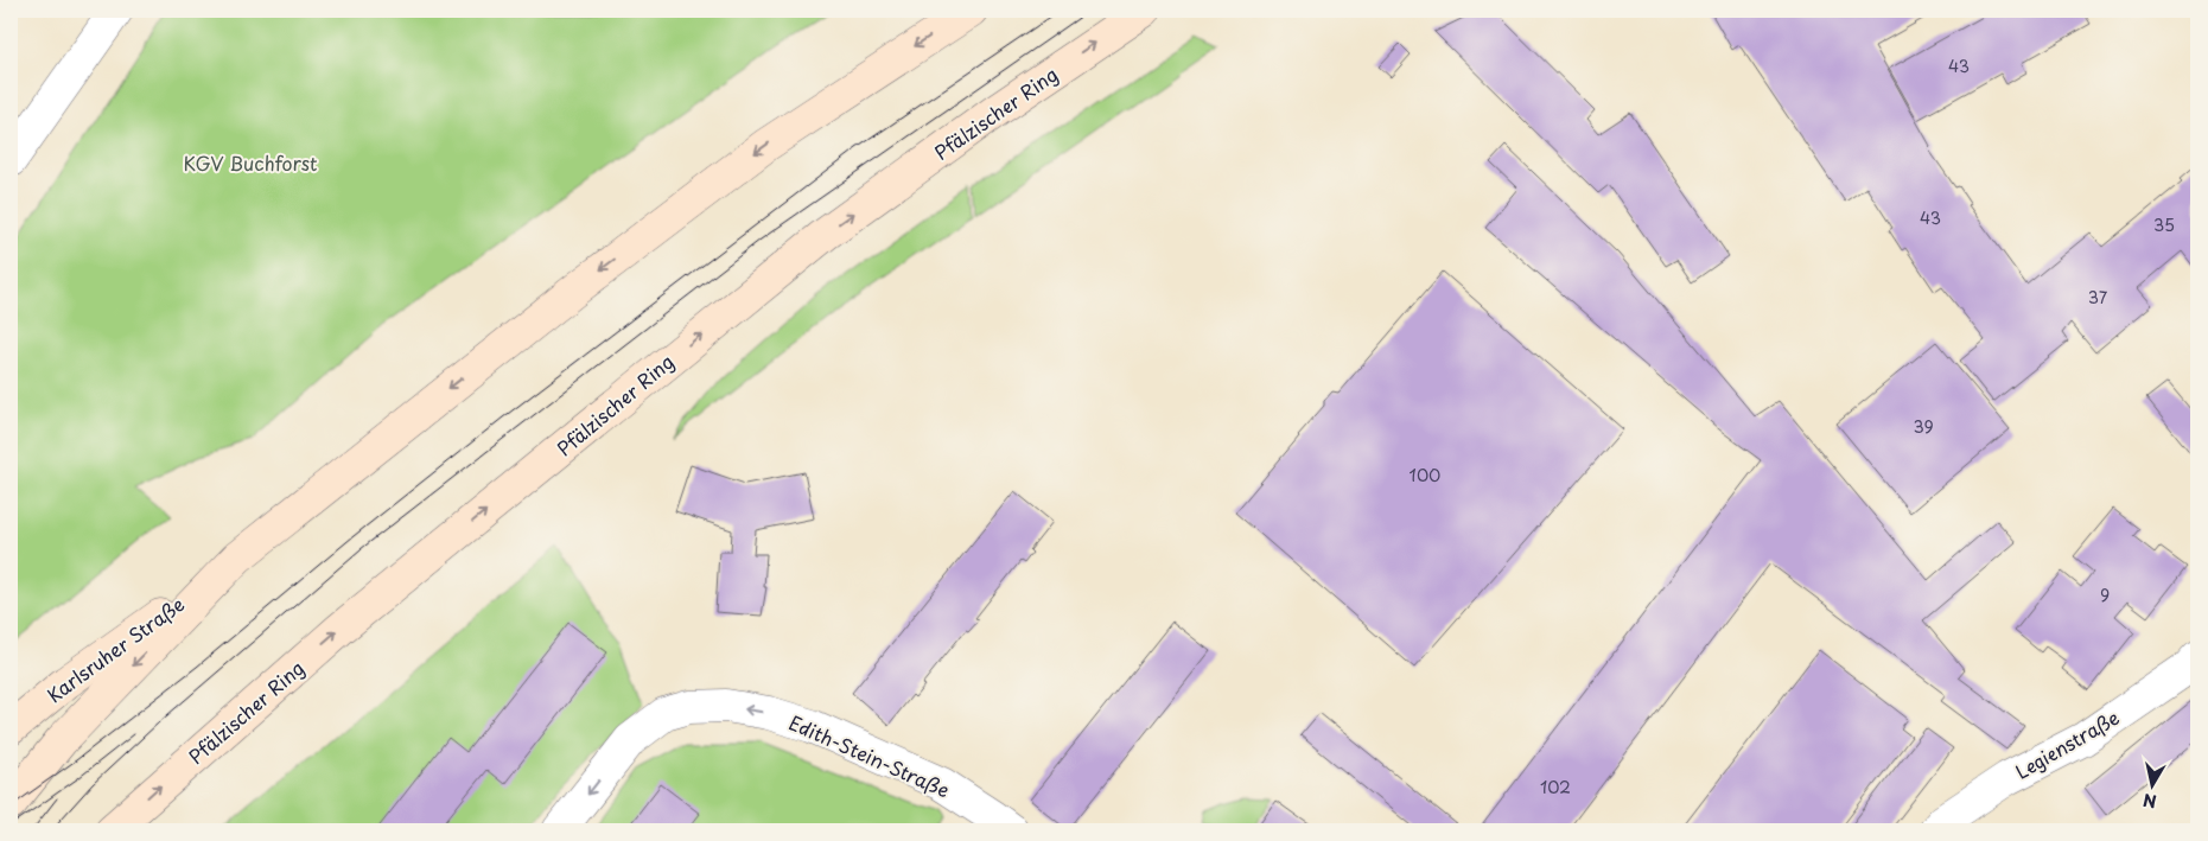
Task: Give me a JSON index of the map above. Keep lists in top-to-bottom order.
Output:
{
  "streets": {
    "main road": ["Pfälzischer Ring", "Karlsruher Straße"],
    "street": ["Legienstraße", "Edith-Stein-Straße"]
  },
  "one_way": ["Edith-Stein-Straße"],
  "parks": ["KGV Buchforst"],
  "house_numbers": [
    "43",
    "43",
    "35",
    "37",
    "39",
    "100",
    "9",
    "102"
  ],
  "north": "bottom"
}
